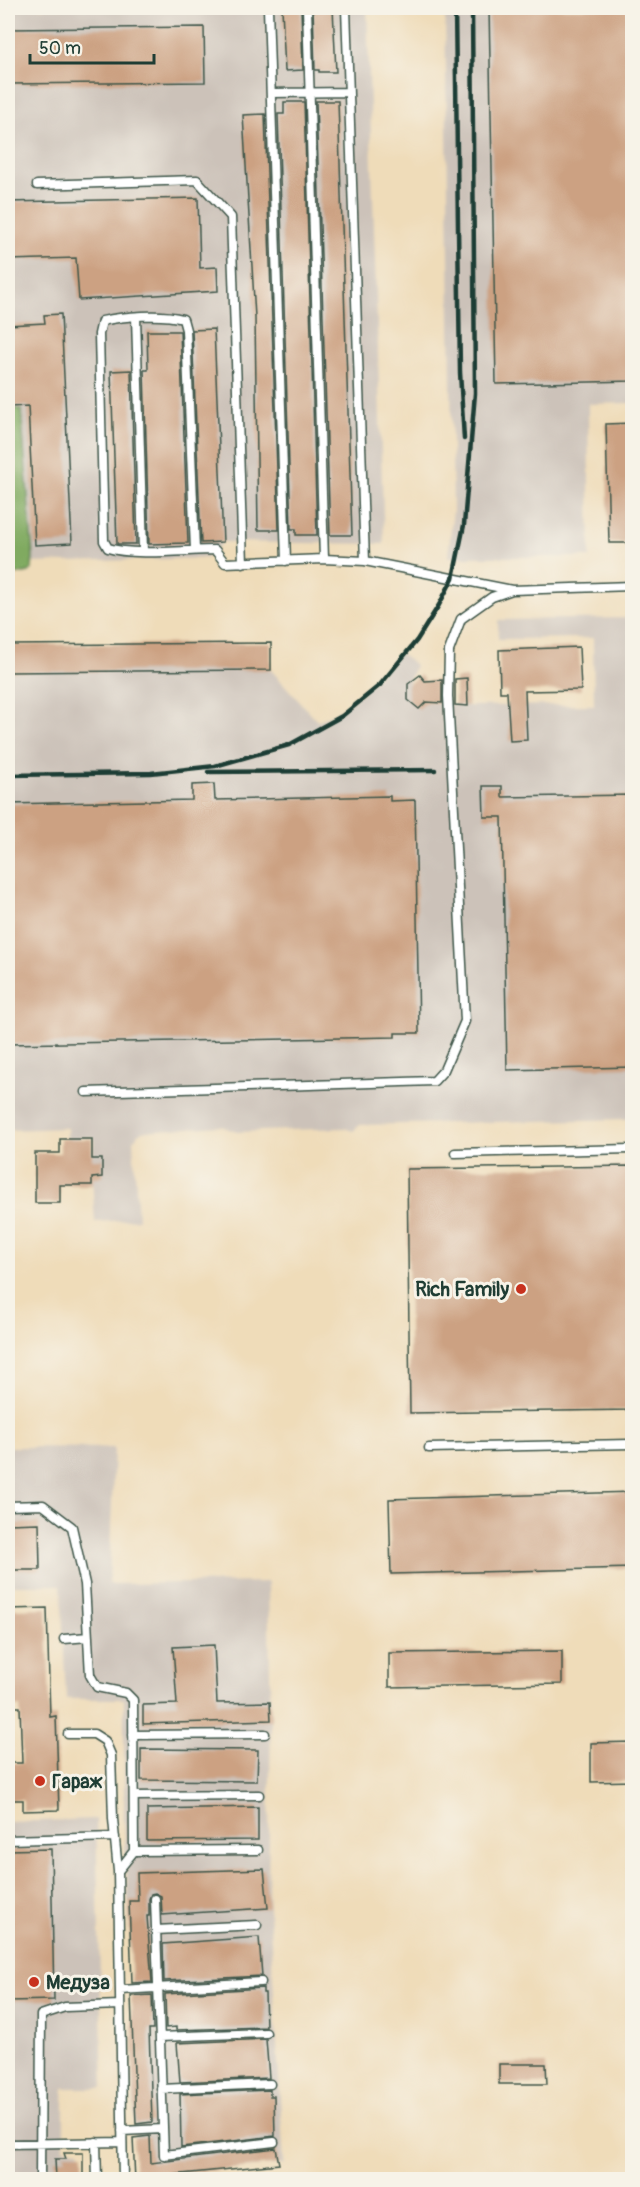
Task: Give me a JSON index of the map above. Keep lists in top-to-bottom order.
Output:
{
  "places": ["Rich Family", "Гараж", "Медуза"],
  "scale_bar": "50 m"
}
